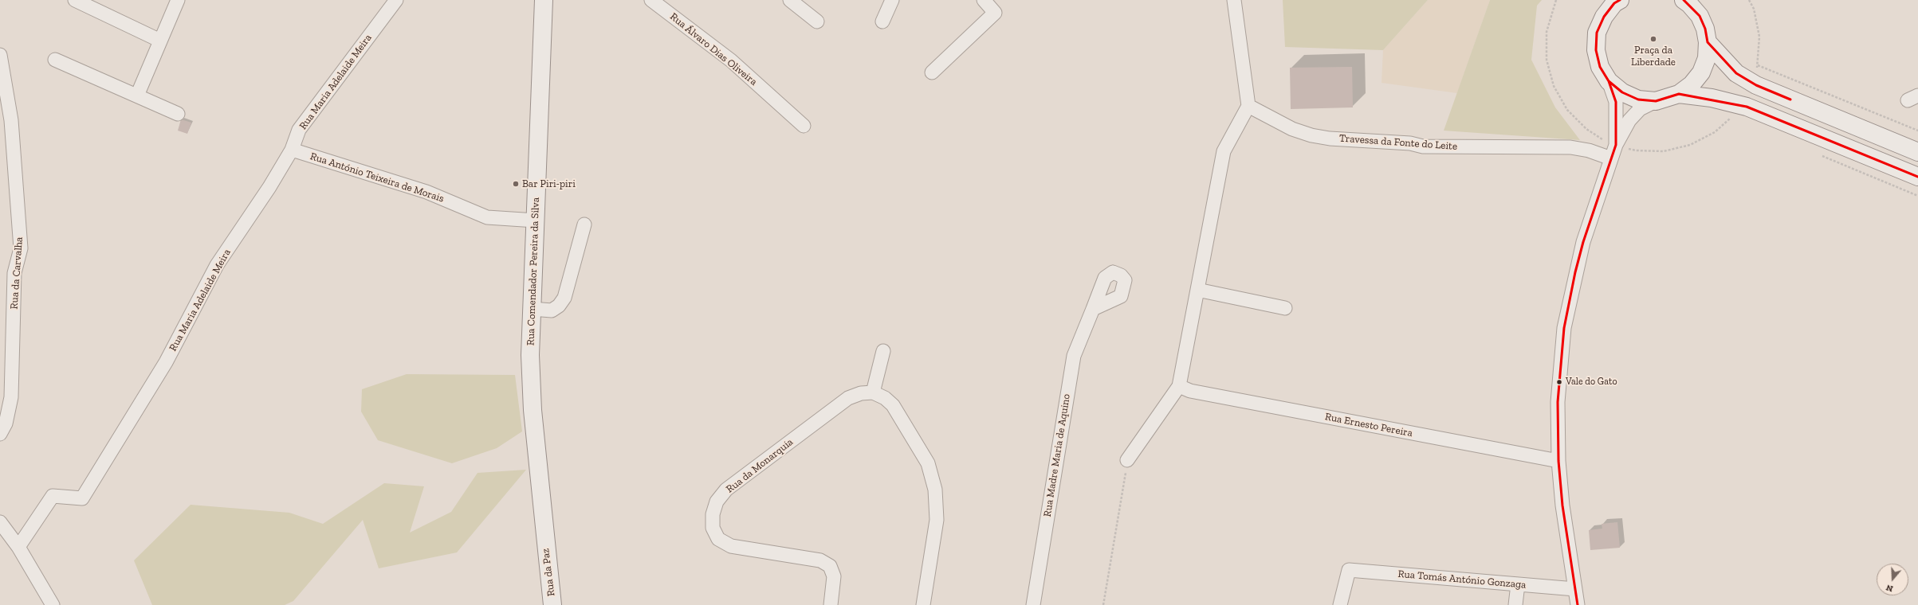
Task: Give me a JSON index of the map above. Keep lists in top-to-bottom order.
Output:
{
  "streets": {
    "street": [
      "Rua Álvaro Dias Oliveira",
      "Rua Maria Adelaide Meira",
      "Travessa da Fonte do Leite",
      "Rua António Teixeira de Morais",
      "Rua Comendador Pereira da Silva",
      "Rua da Carvalha",
      "Rua Ernesto Pereira",
      "Rua Madre Maria de Aquino",
      "Rua da Monarquia",
      "Rua da Paz",
      "Rua Tomás António Gonzaga"
    ]
  },
  "crossings": [
    ["Rua Maria Adelaide Meira", "Rua António Teixeira de Morais"],
    ["Rua António Teixeira de Morais", "Rua Comendador Pereira da Silva"],
    ["Rua Comendador Pereira da Silva", "Rua da Paz"]
  ],
  "places": ["Praça da Liberdade", "Bar Piri-piri", "Vale do Gato"],
  "north": "bottom"
}
